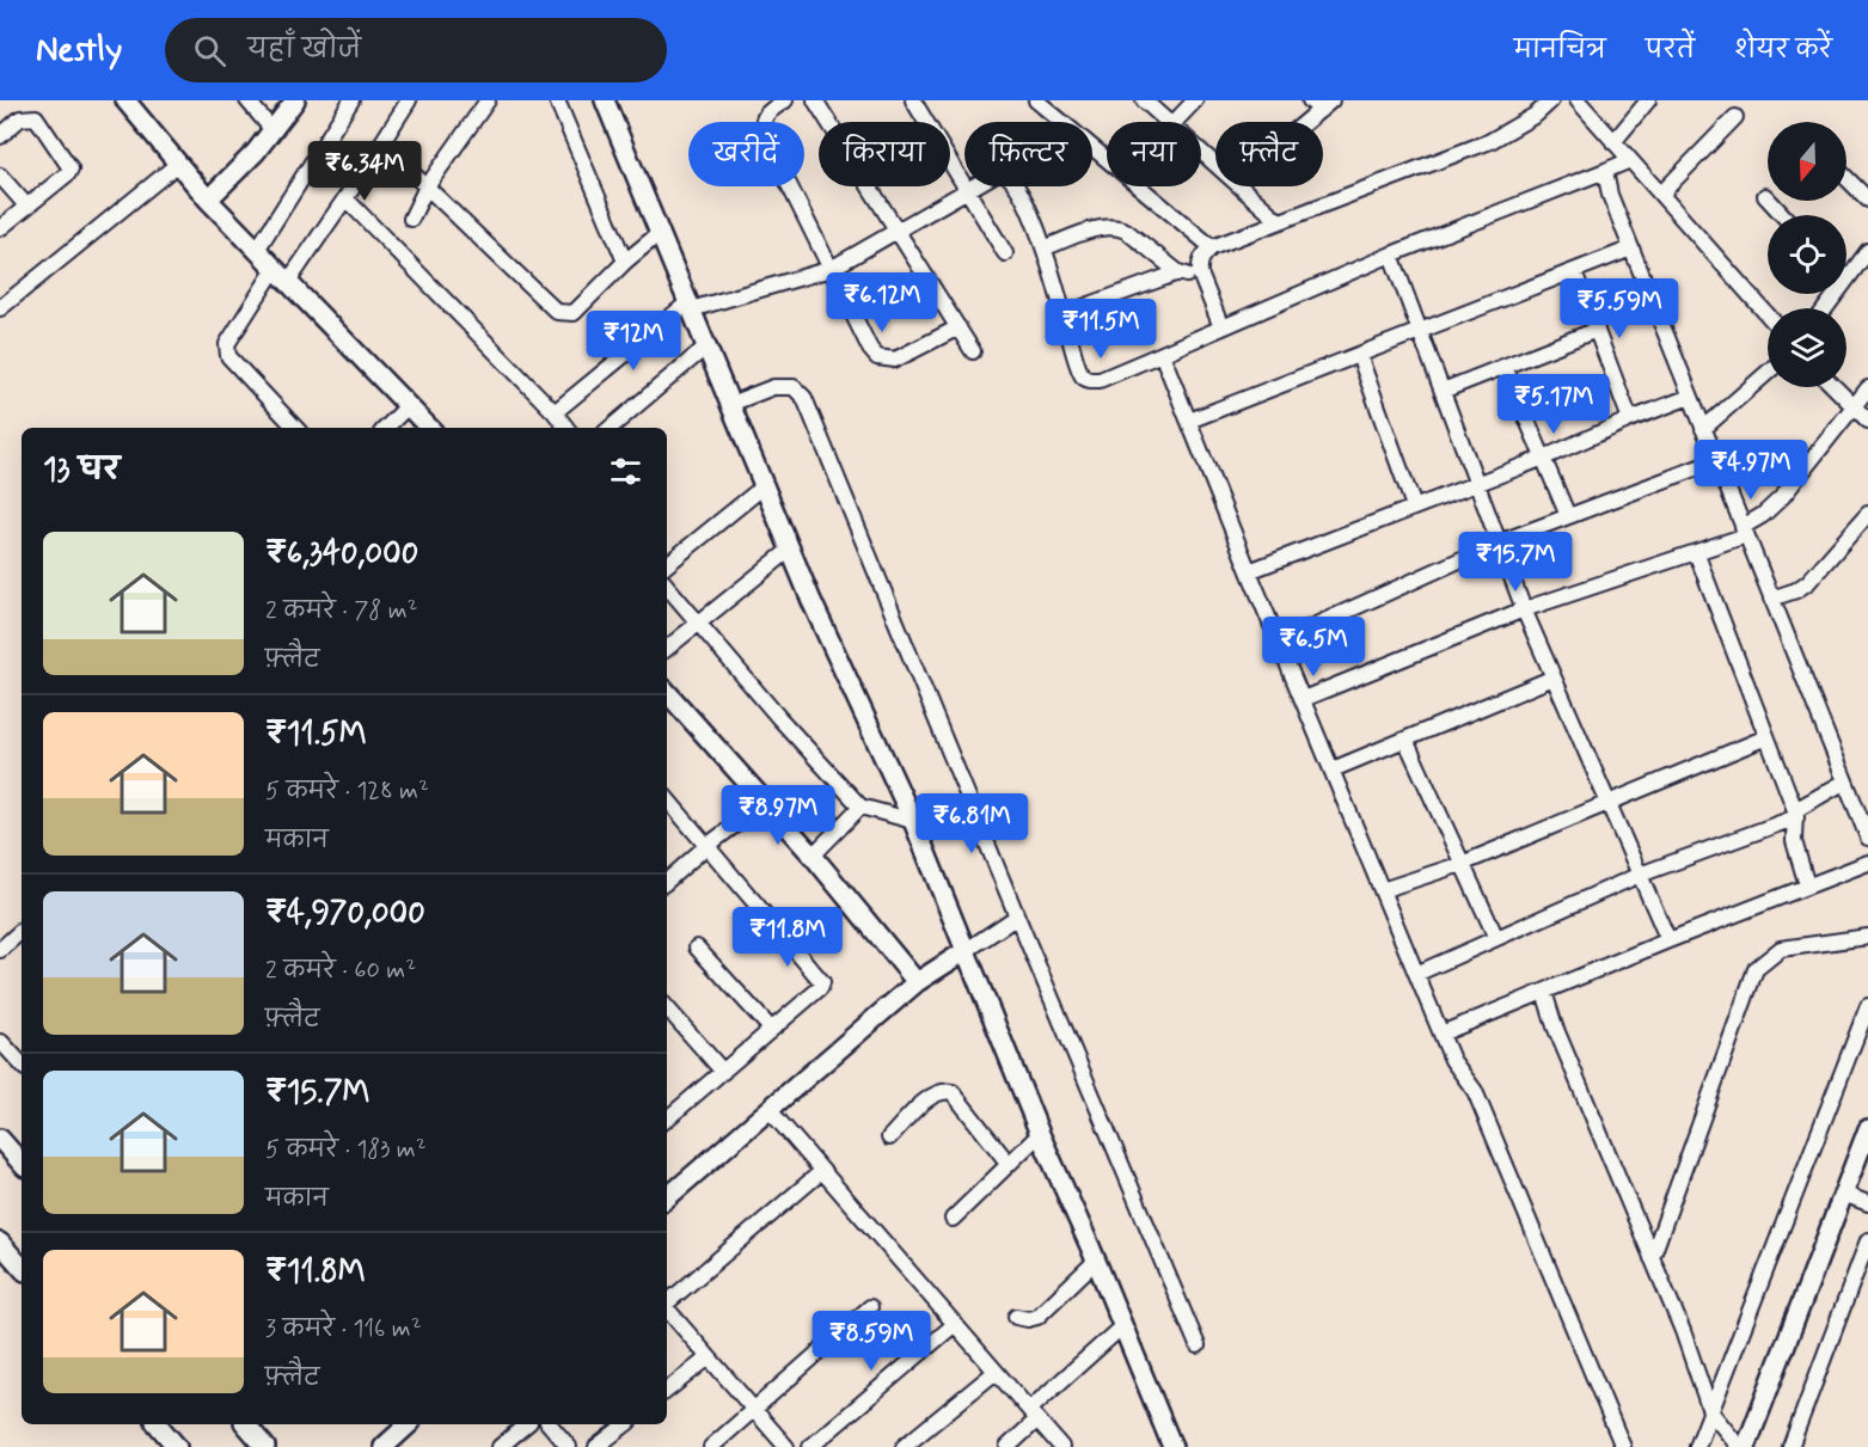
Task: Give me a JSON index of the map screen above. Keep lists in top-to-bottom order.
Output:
{
  "north": "bottom",
  "page": {
    "header": "Nestly",
    "search": "यहाँ खोजें",
    "nav": ["मानचित्र", "परतें", "शेयर करें"],
    "chip": [
      "खरीदें",
      "किराया",
      "फ़िल्टर",
      "नया",
      "फ़्लैट"
    ],
    "price": [
      "₹6.34M",
      "₹6.12M",
      "₹5.59M",
      "₹11.5M",
      "₹12M",
      "₹5.17M",
      "₹4.97M",
      "₹15.7M",
      "₹6.5M",
      "₹8.97M",
      "₹6.81M",
      "₹11.8M",
      "₹8.59M"
    ],
    "heading": "13 घर",
    "list": [
      {
        "name": "₹6,340,000",
        "note": "2 कमरे · 78 m² · फ़्लैट"
      },
      {
        "name": "₹11.5M",
        "note": "5 कमरे · 128 m² · मकान"
      },
      {
        "name": "₹4,970,000",
        "note": "2 कमरे · 60 m² · फ़्लैट"
      },
      {
        "name": "₹15.7M",
        "note": "5 कमरे · 183 m² · मकान"
      },
      {
        "name": "₹11.8M",
        "note": "3 कमरे · 116 m² · फ़्लैट"
      }
    ]
  }
}
